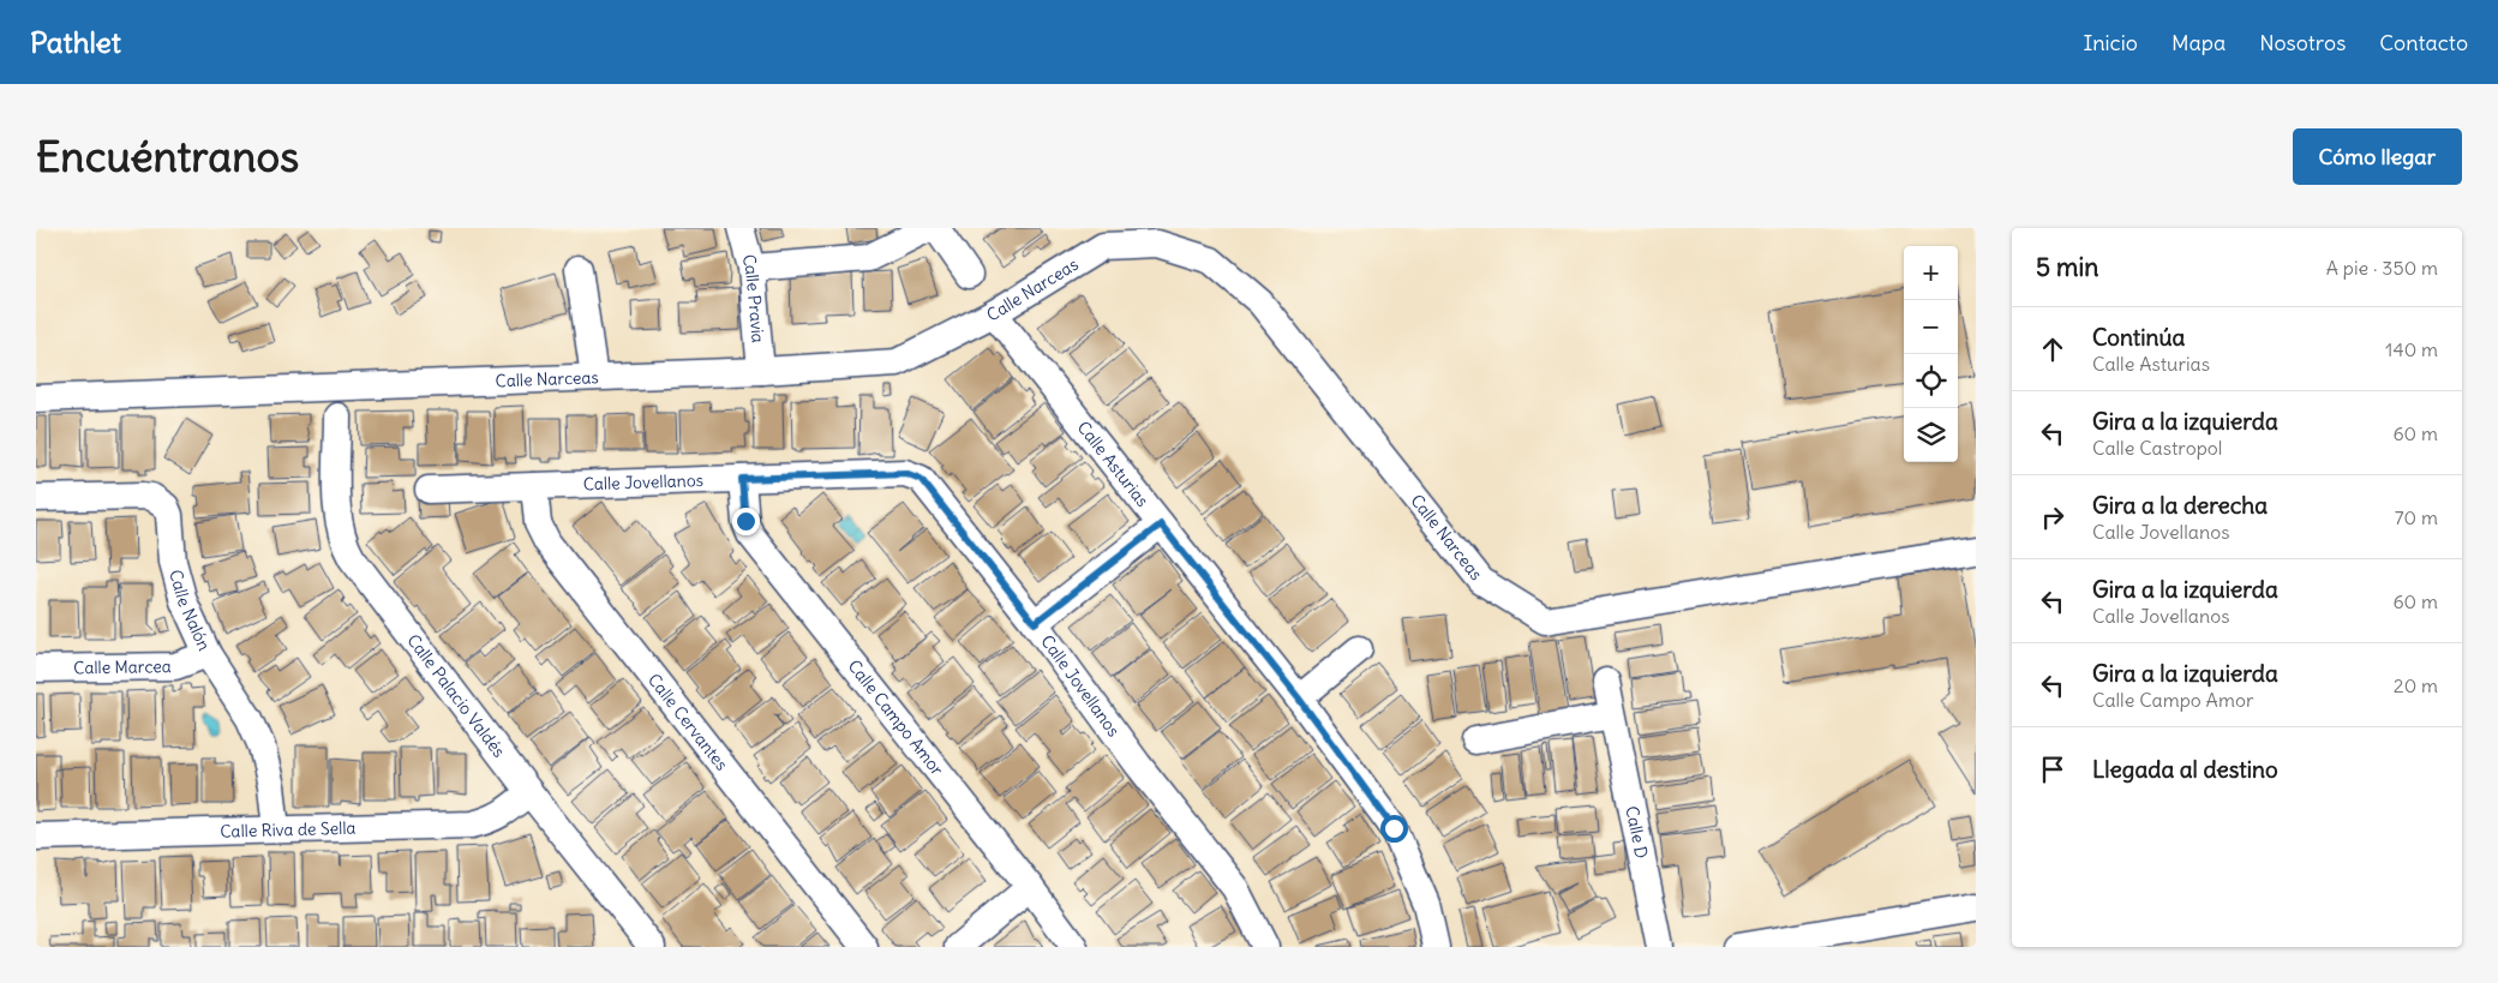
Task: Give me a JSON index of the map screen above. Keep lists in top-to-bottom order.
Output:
{
  "streets": {
    "street": [
      "Calle Narceas",
      "Calle Pravia",
      "Calle Asturias",
      "Calle Jovellanos",
      "Calle Nalón",
      "Calle Marcea",
      "Calle Palacio Valdés",
      "Calle Campo Amor",
      "Calle Cervantes",
      "Calle Riva de Sella",
      "Calle D"
    ]
  },
  "crossings": [
    ["Calle Narceas", "Calle Pravia"],
    ["Calle Narceas", "Calle Asturias"],
    ["Calle Jovellanos", "Calle Campo Amor"],
    ["Calle Jovellanos", "Calle Cervantes"],
    ["Calle Nalón", "Calle Marcea"],
    ["Calle Nalón", "Calle Riva de Sella"],
    ["Calle Palacio Valdés", "Calle Riva de Sella"]
  ],
  "page": {
    "header": "Pathlet",
    "nav": [
      "Inicio",
      "Mapa",
      "Nosotros",
      "Contacto"
    ],
    "buttons": "Cómo llegar",
    "title": "Encuéntranos",
    "heading": ["5 min", "A pie · 350 m"],
    "map_buttons": ["+", "−"],
    "list": [
      ["Continúa", "Calle Asturias", "140 m"],
      ["Gira a la izquierda", "Calle Castropol", "60 m"],
      ["Gira a la derecha", "Calle Jovellanos", "70 m"],
      ["Gira a la izquierda", "Calle Jovellanos", "60 m"],
      ["Gira a la izquierda", "Calle Campo Amor", "20 m"],
      "Llegada al destino"
    ]
  }
}
